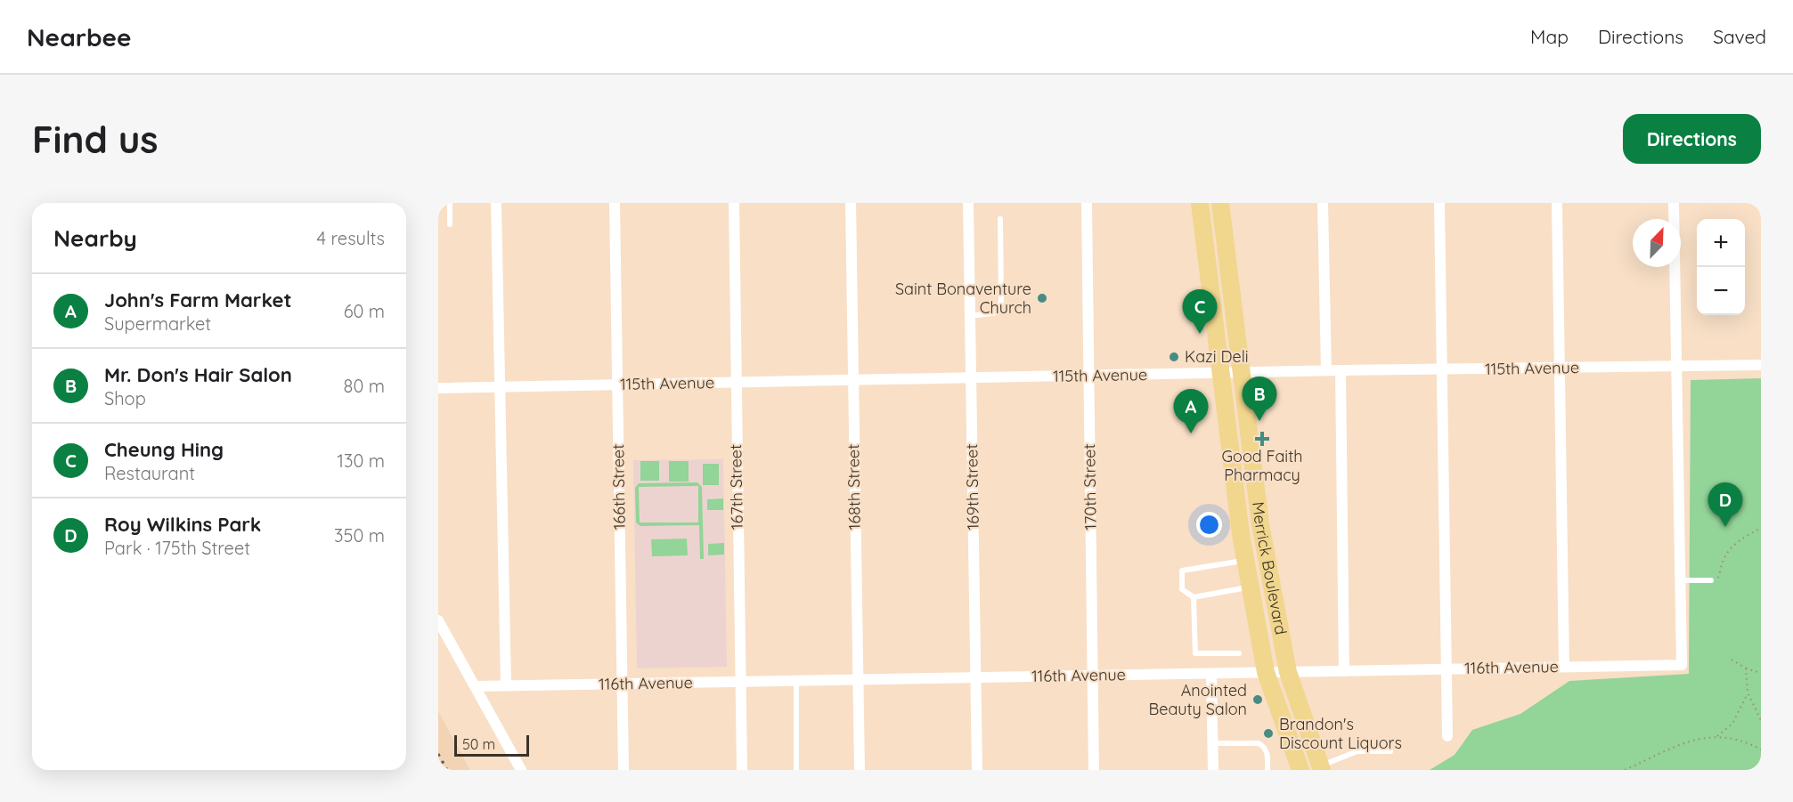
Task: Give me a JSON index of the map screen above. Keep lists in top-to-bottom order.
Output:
{
  "streets": {
    "main road": ["Merrick Boulevard"],
    "street": [
      "115th Avenue",
      "166th Street",
      "167th Street",
      "168th Street",
      "169th Street",
      "170th Street",
      "116th Avenue"
    ]
  },
  "crossings": [
    ["115th Avenue", "166th Street"],
    ["115th Avenue", "167th Street"],
    ["115th Avenue", "168th Street"],
    ["115th Avenue", "169th Street"],
    ["115th Avenue", "170th Street"],
    ["115th Avenue", "Merrick Boulevard"],
    ["166th Street", "116th Avenue"],
    ["167th Street", "116th Avenue"],
    ["168th Street", "116th Avenue"],
    ["169th Street", "116th Avenue"],
    ["170th Street", "116th Avenue"],
    ["Merrick Boulevard", "116th Avenue"]
  ],
  "places": {
    "other": [
      "Saint Bonaventure Church",
      "Kazi Deli",
      "Anointed Beauty Salon",
      "Brandon's Discount Liquors"
    ],
    "health": ["Good Faith Pharmacy"]
  },
  "scale_bar": "50 m",
  "north": "top right",
  "page": {
    "header": "Nearbee",
    "nav": ["Map", "Directions", "Saved"],
    "buttons": "Directions",
    "title": "Find us",
    "heading": ["Nearby", "4 results"],
    "map_buttons": ["+", "−"],
    "list": [
      {
        "mark": "A",
        "name": "John's Farm Market",
        "note": "Supermarket",
        "value": "60 m"
      },
      {
        "mark": "B",
        "name": "Mr. Don's Hair Salon",
        "note": "Shop",
        "value": "80 m"
      },
      {
        "mark": "C",
        "name": "Cheung Hing",
        "note": "Restaurant",
        "value": "130 m"
      },
      {
        "mark": "D",
        "name": "Roy Wilkins Park",
        "note": "Park · 175th Street",
        "value": "350 m"
      }
    ],
    "pins": [
      "C",
      "B",
      "A",
      "D"
    ],
    "scale": "50 m"
  }
}
